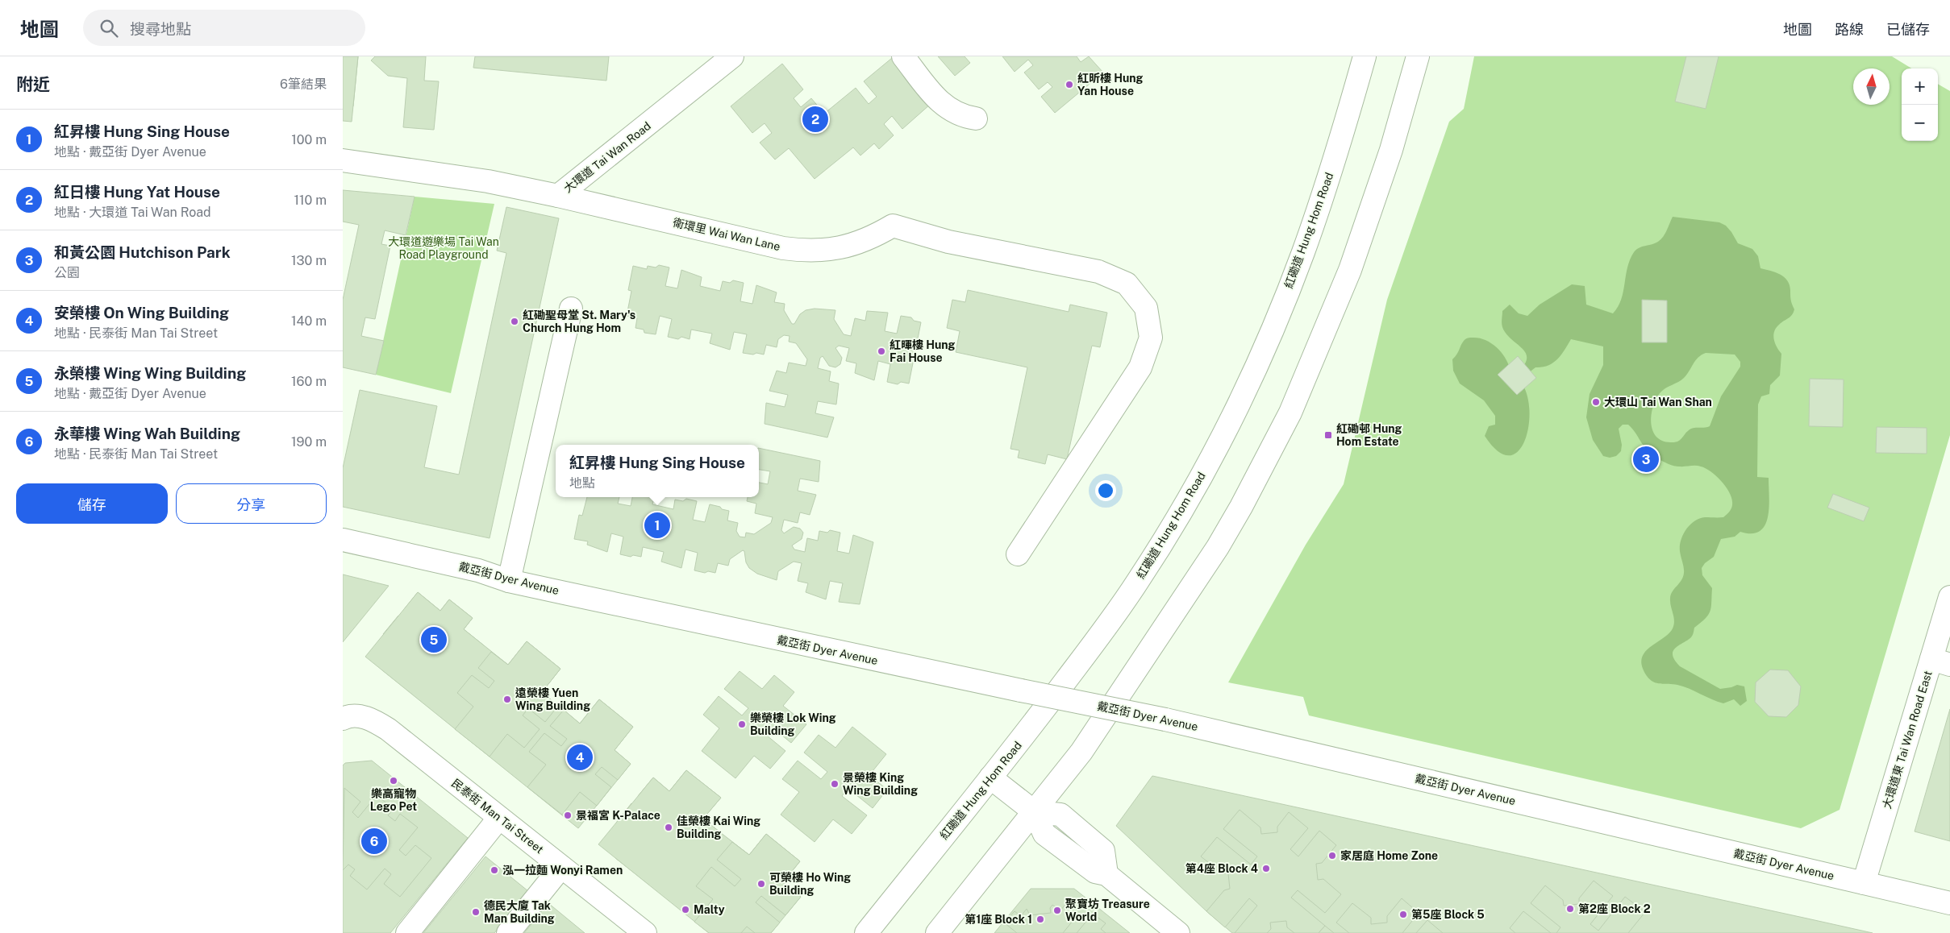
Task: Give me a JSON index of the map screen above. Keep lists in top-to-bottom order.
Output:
{
  "streets": {
    "street": [
      "大環道 Tai Wan Road",
      "紅磡道 Hung Hom Road",
      "衛環里 Wai Wan Lane",
      "戴亞街 Dyer Avenue",
      "大環道東 Tai Wan Road East",
      "民泰街 Man Tai Street"
    ]
  },
  "crossings": [
    ["大環道 Tai Wan Road", "衛環里 Wai Wan Lane"],
    ["戴亞街 Dyer Avenue", "大環道東 Tai Wan Road East"]
  ],
  "parks": ["大環道遊樂場 Tai Wan Road Playground"],
  "places": {
    "other": [
      "紅昕樓 Hung Yan House",
      "紅磡聖母堂 St. Mary's Church Hung Hom",
      "紅暉樓 Hung Fai House",
      "大環山 Tai Wan Shan",
      "遠榮樓 Yuen Wing Building",
      "樂榮樓 Lok Wing Building",
      "樂高寵物 Lego Pet",
      "景榮樓 King Wing Building",
      "景福宮 K-Palace",
      "佳榮樓 Kai Wing Building",
      "家居庭 Home Zone",
      "第4座 Block 4",
      "泓一拉麵 Wonyi Ramen",
      "可榮樓 Ho Wing Building",
      "第2座 Block 2",
      "Malty",
      "聚寶坊 Treasure World",
      "德民大廈 Tak Man Building",
      "第5座 Block 5",
      "第1座 Block 1"
    ],
    "transit": ["紅磡邨 Hung Hom Estate"]
  },
  "north": "top",
  "page": {
    "header": "地圖",
    "search": "搜尋地點",
    "nav": ["地圖", "路線", "已儲存"],
    "heading": ["附近", "6筆結果"],
    "map_buttons": ["+", "−"],
    "pins": [
      "2",
      "3",
      "1",
      "5",
      "4",
      "6"
    ],
    "list": [
      {
        "mark": "1",
        "name": "紅昇樓 Hung Sing House",
        "note": "地點 · 戴亞街 Dyer Avenue",
        "value": "100 m"
      },
      {
        "mark": "2",
        "name": "紅日樓 Hung Yat House",
        "note": "地點 · 大環道 Tai Wan Road",
        "value": "110 m"
      },
      {
        "mark": "3",
        "name": "和黃公園 Hutchison Park",
        "note": "公園",
        "value": "130 m"
      },
      {
        "mark": "4",
        "name": "安榮樓 On Wing Building",
        "note": "地點 · 民泰街 Man Tai Street",
        "value": "140 m"
      },
      {
        "mark": "5",
        "name": "永榮樓 Wing Wing Building",
        "note": "地點 · 戴亞街 Dyer Avenue",
        "value": "160 m"
      },
      {
        "mark": "6",
        "name": "永華樓 Wing Wah Building",
        "note": "地點 · 民泰街 Man Tai Street",
        "value": "190 m"
      }
    ],
    "popup": ["紅昇樓 Hung Sing House", "地點"],
    "buttons": ["儲存", "分享"]
  }
}
